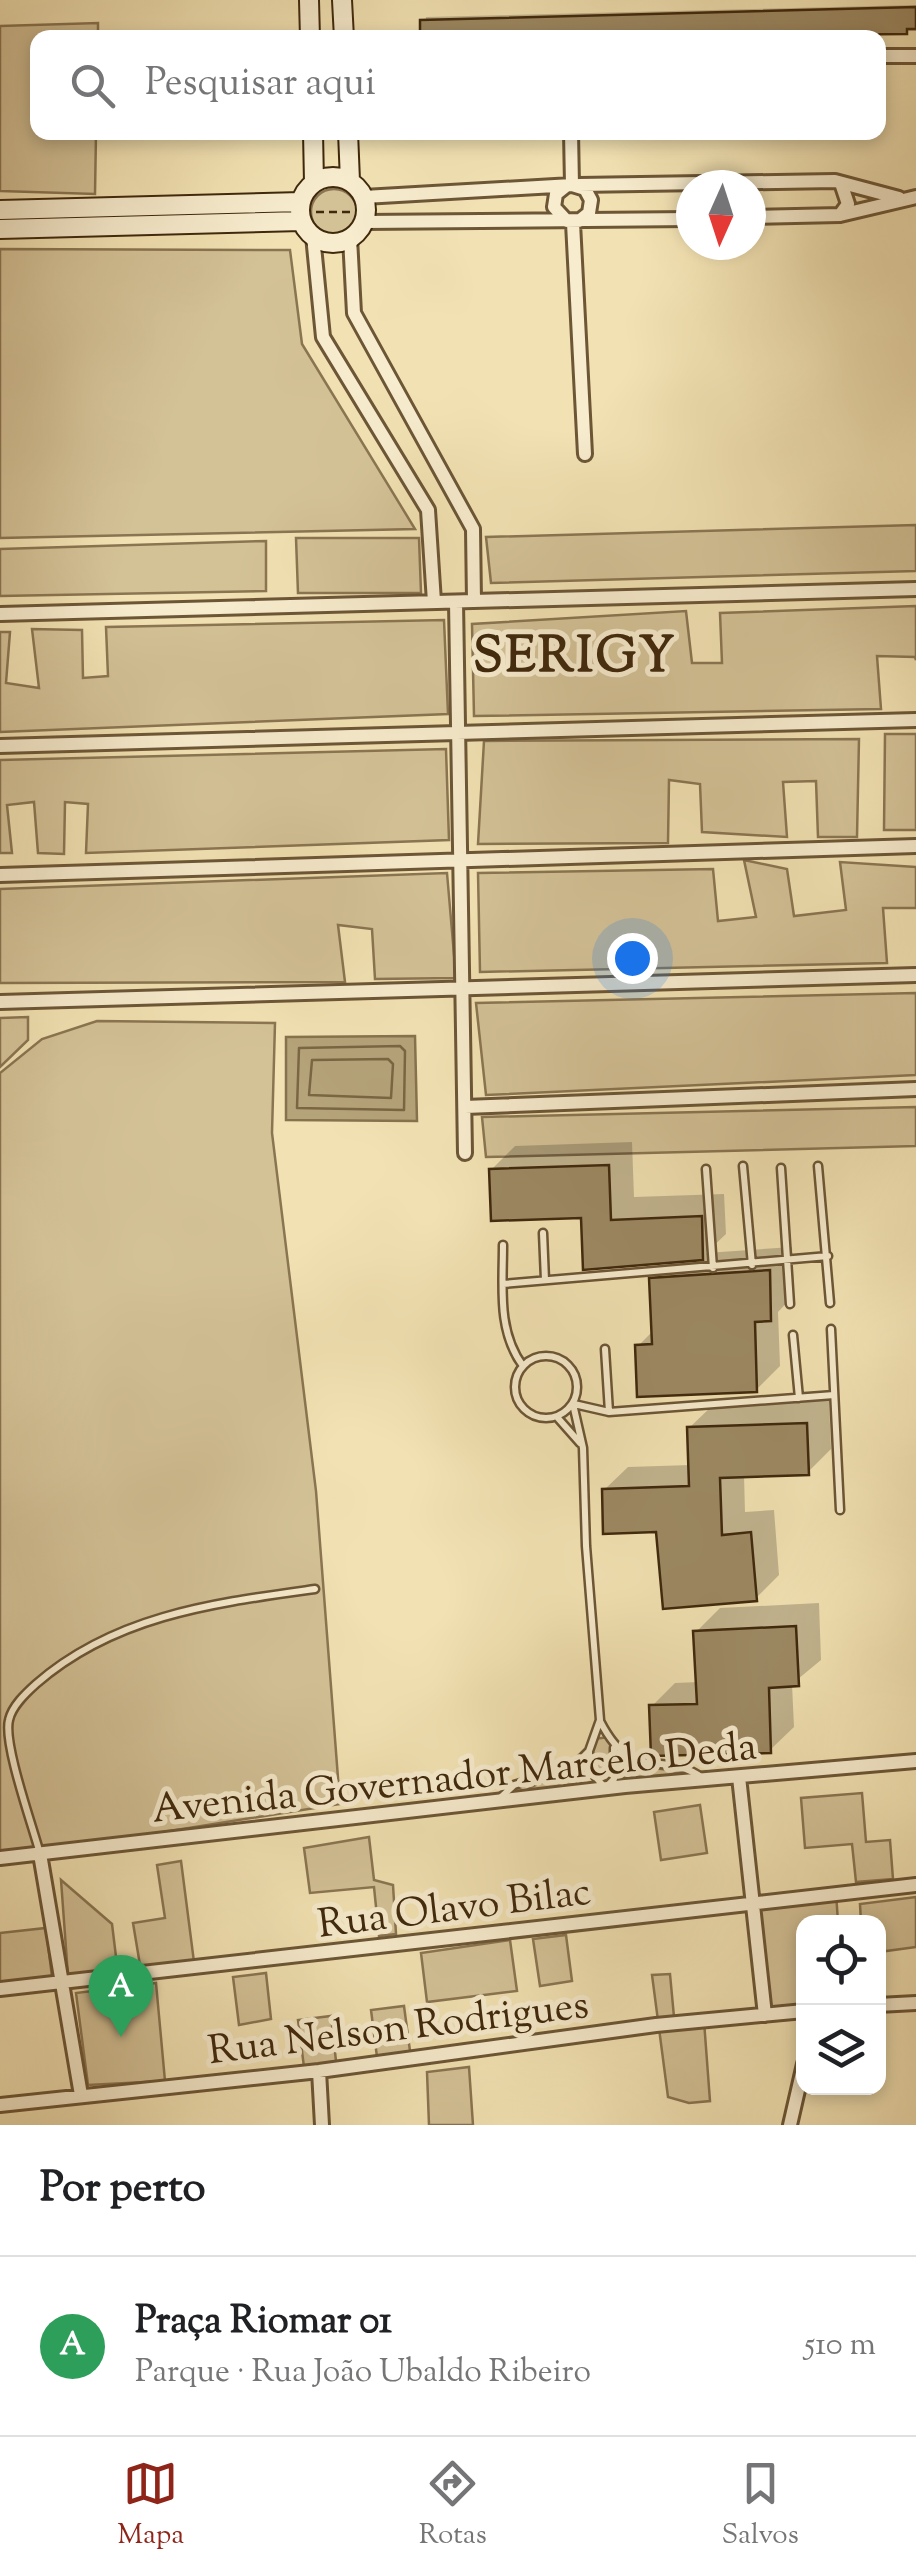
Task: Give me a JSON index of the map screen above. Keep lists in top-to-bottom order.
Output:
{
  "streets": {
    "street": ["Avenida Governador Marcelo Deda", "Rua Olavo Bilac", "Rua Nelson Rodrigues"]
  },
  "districts": ["SERIGY"],
  "north": "bottom",
  "page": {
    "search": "Pesquisar aqui",
    "pins": "A",
    "heading": "Por perto",
    "list": [
      {
        "mark": "A",
        "name": "Praça Riomar 01",
        "note": "Parque · Rua João Ubaldo Ribeiro",
        "value": "510 m"
      }
    ],
    "nav": ["Mapa", "Rotas", "Salvos"]
  }
}
